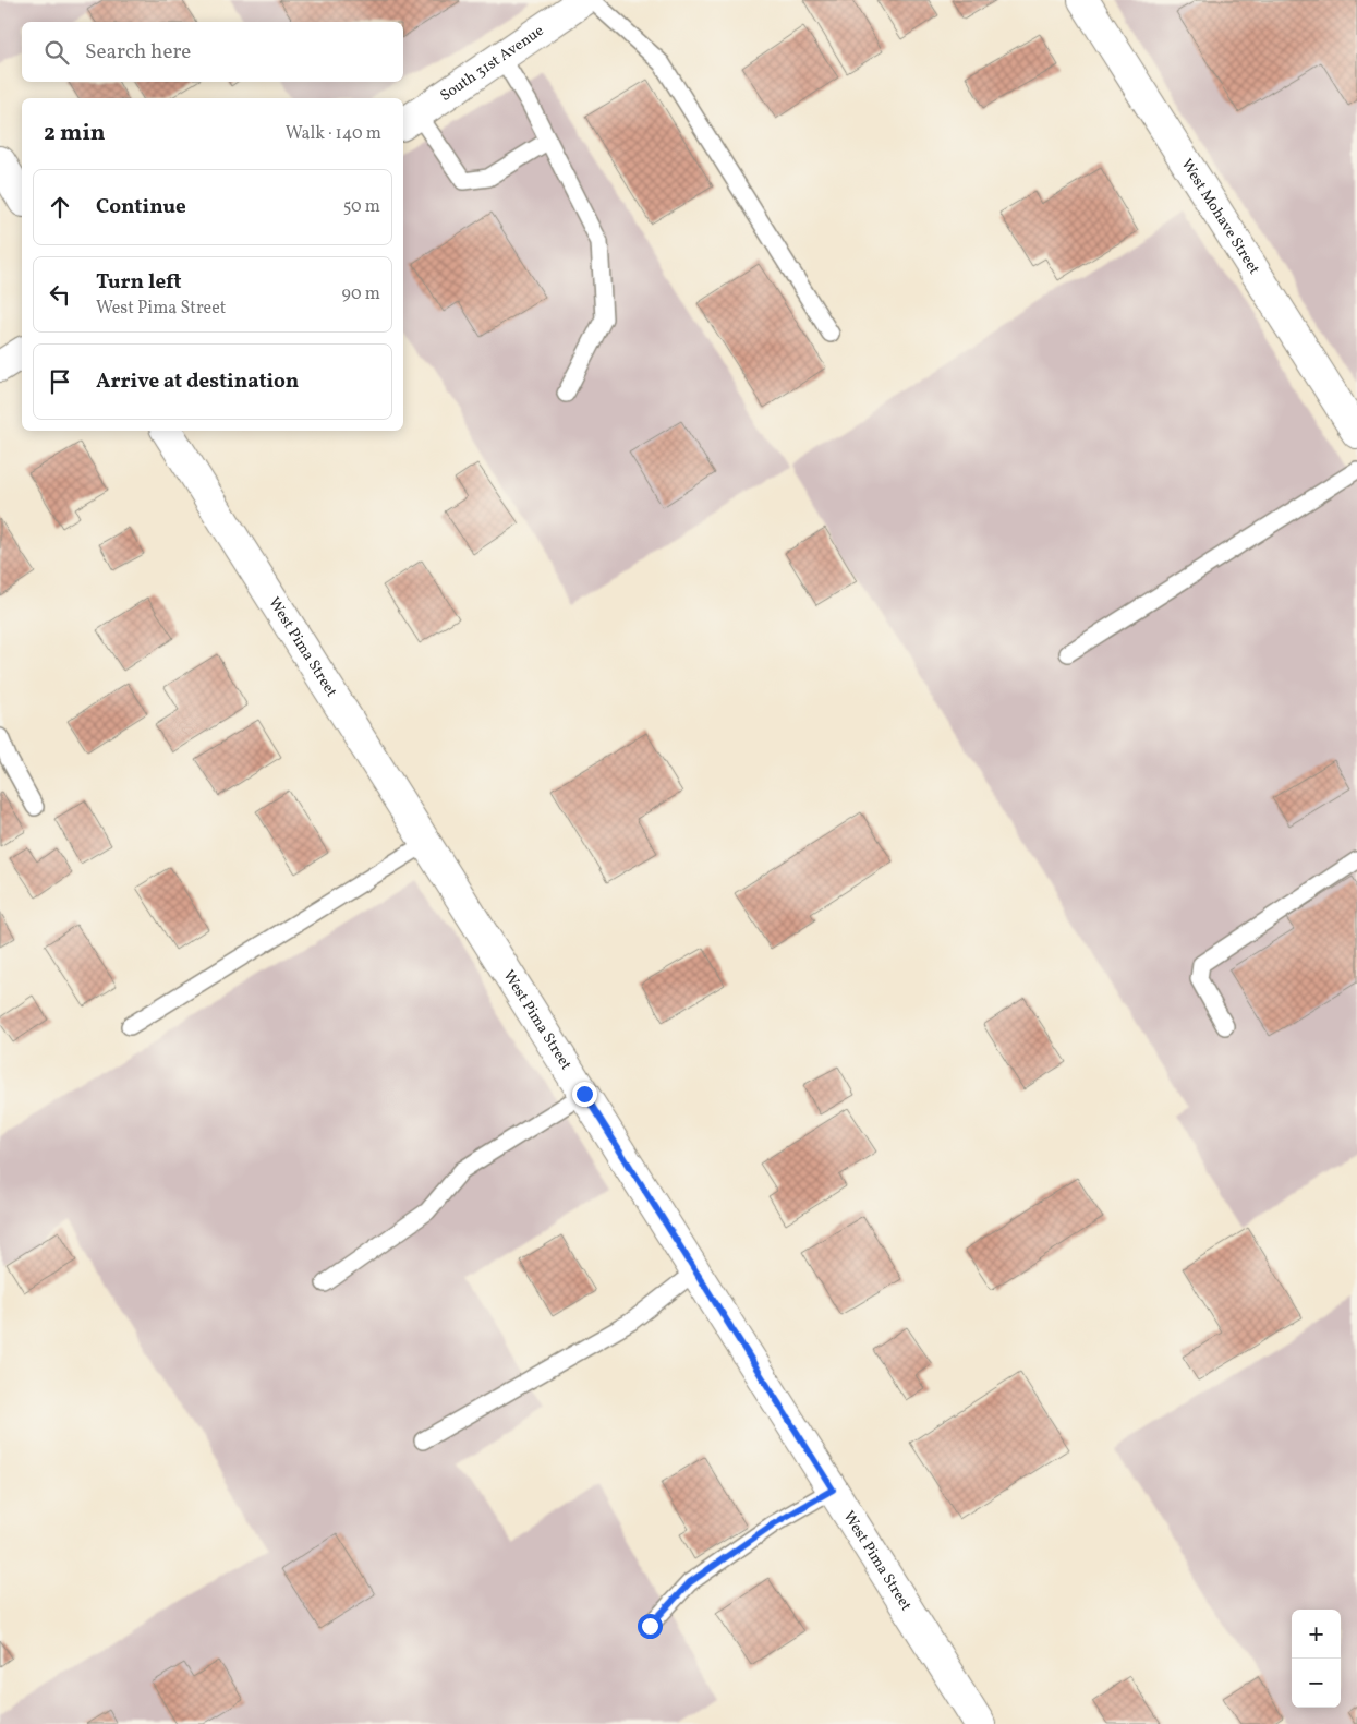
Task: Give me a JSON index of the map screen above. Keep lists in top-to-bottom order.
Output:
{
  "streets": {
    "street": ["South 31st Avenue", "West Mohave Street", "West Pima Street"]
  },
  "page": {
    "search": "Search here",
    "heading": ["2 min", "Walk · 140 m"],
    "list": [
      ["Continue", "50 m"],
      ["Turn left", "West Pima Street", "90 m"],
      "Arrive at destination"
    ],
    "map_buttons": ["+", "−"]
  }
}
